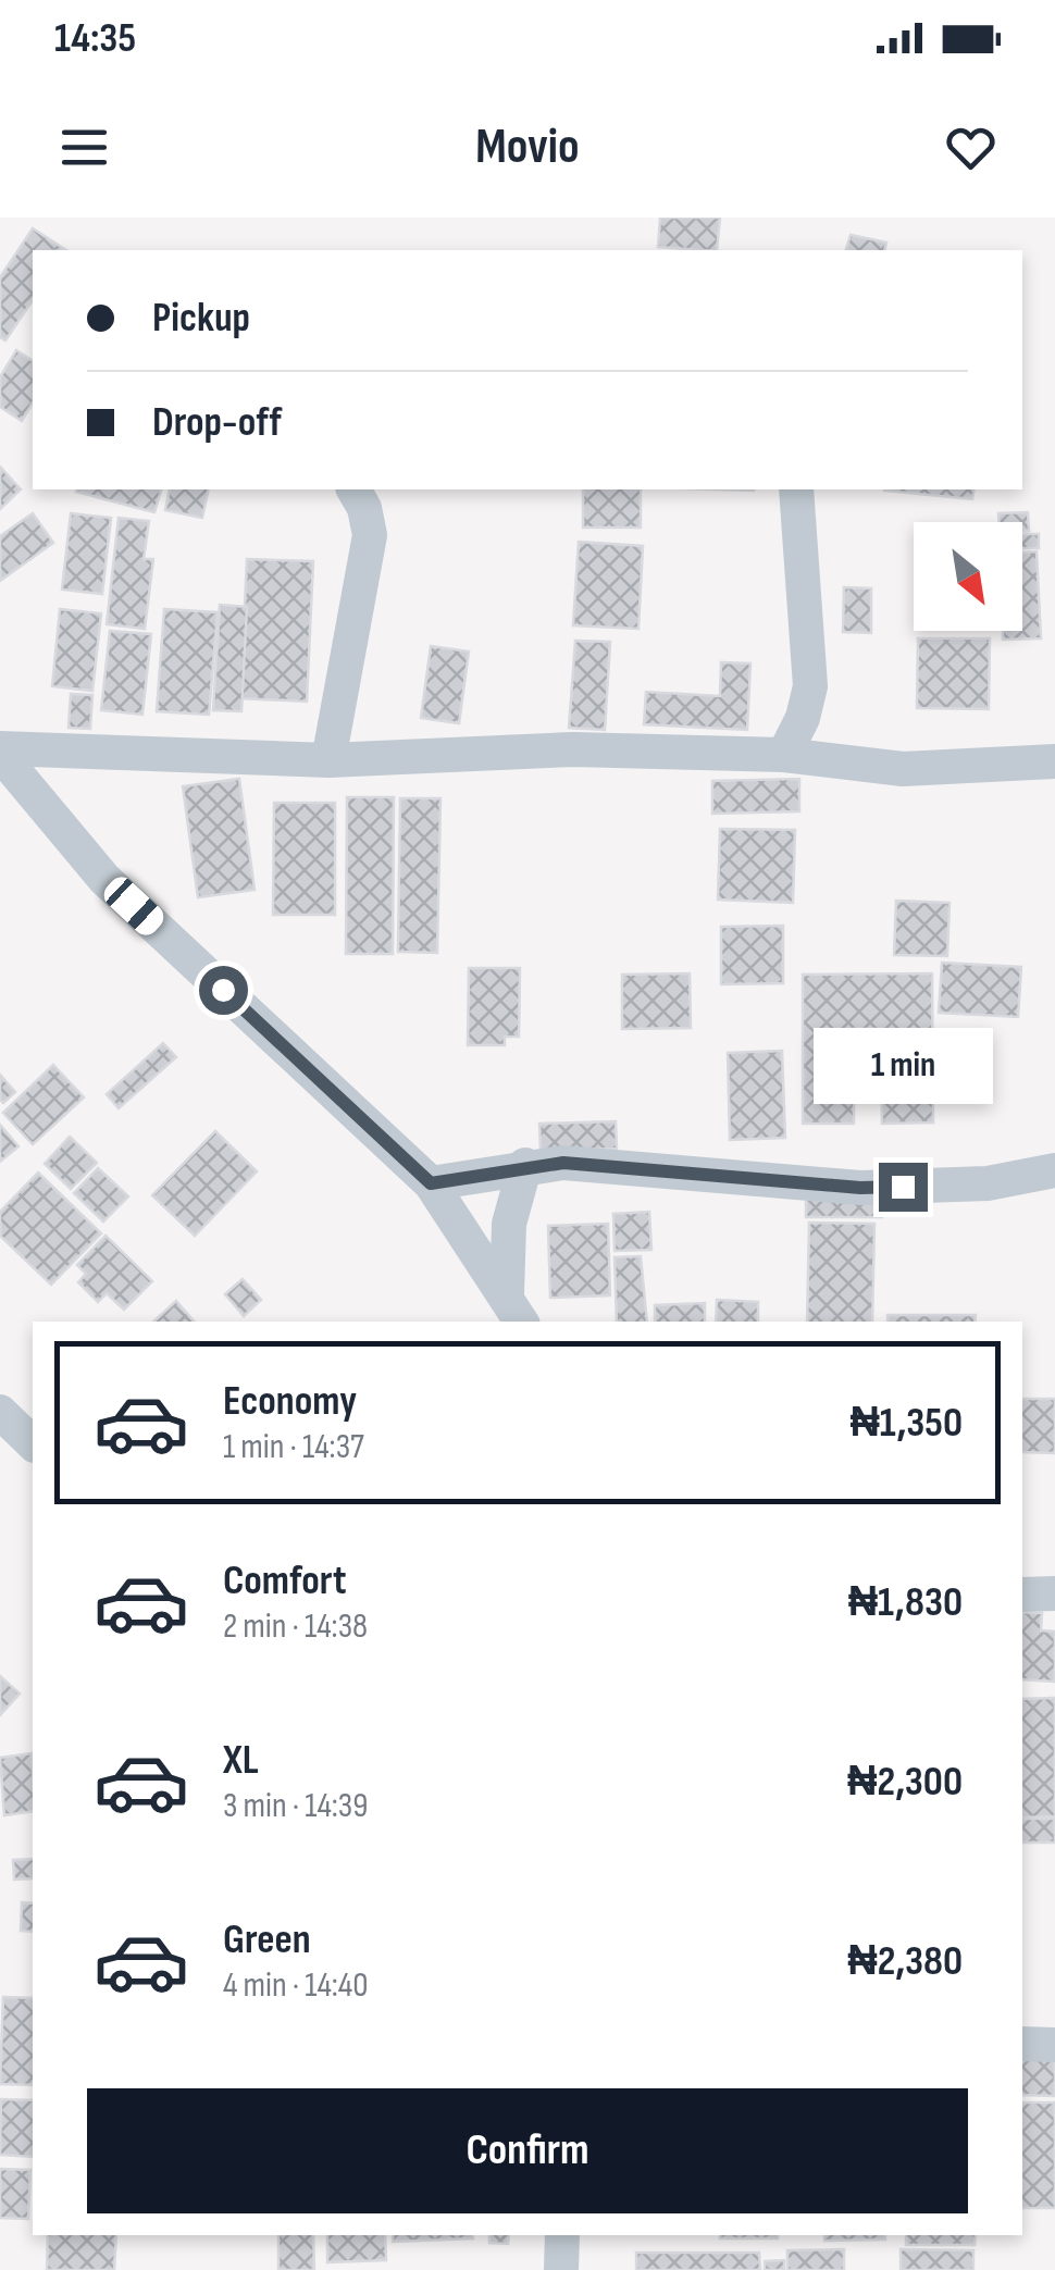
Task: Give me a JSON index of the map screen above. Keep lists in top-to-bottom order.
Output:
{
  "north": "bottom right",
  "page": {
    "status": "14:35",
    "header": "Movio",
    "banner": ["Pickup", "Drop-off"],
    "bubble": "1 min",
    "list": [
      {
        "name": "Economy",
        "note": "1 min · 14:37",
        "value": "₦1,350"
      },
      {
        "name": "Comfort",
        "note": "2 min · 14:38",
        "value": "₦1,830"
      },
      {
        "name": "XL",
        "note": "3 min · 14:39",
        "value": "₦2,300"
      },
      {
        "name": "Green",
        "note": "4 min · 14:40",
        "value": "₦2,380"
      }
    ],
    "buttons": "Confirm"
  }
}
